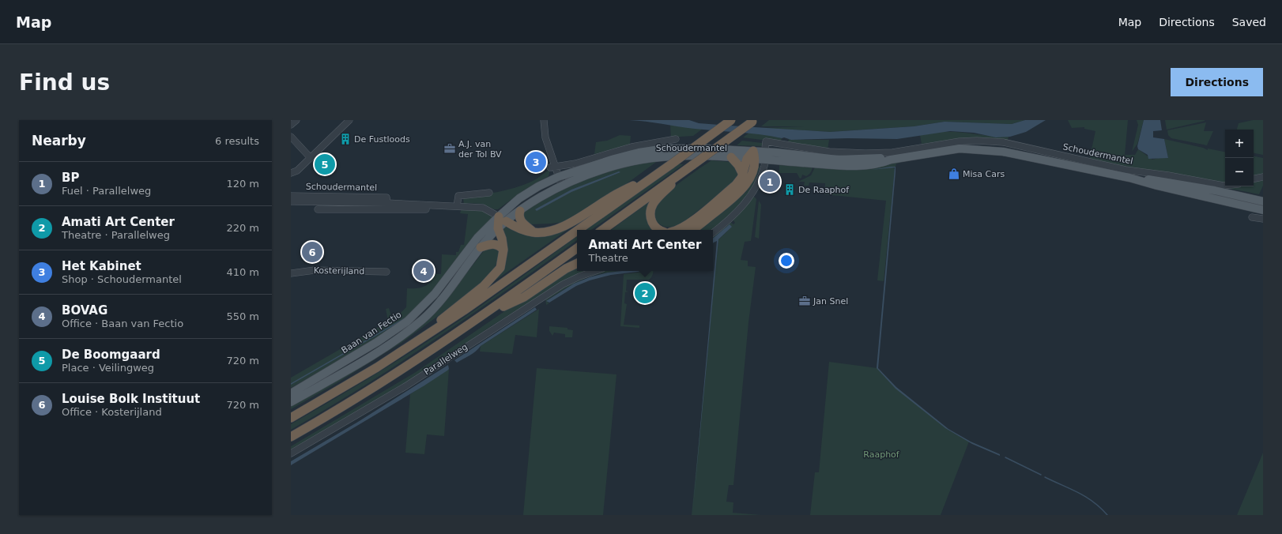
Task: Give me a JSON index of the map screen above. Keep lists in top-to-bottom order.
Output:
{
  "streets": {
    "main road": ["Schoudermantel", "Baan van Fectio"],
    "street": ["Kosterijland", "Parallelweg"]
  },
  "crossings": [
    ["Schoudermantel", "Baan van Fectio"]
  ],
  "parks": ["Raaphof"],
  "places": {
    "building": ["De Fustloods", "De Raaphof"],
    "office": ["A.J. van der Tol BV", "Jan Snel"],
    "shop": ["Misa Cars"]
  },
  "page": {
    "header": "Map",
    "nav": ["Map", "Directions", "Saved"],
    "buttons": "Directions",
    "title": "Find us",
    "heading": ["Nearby", "6 results"],
    "map_buttons": ["+", "−"],
    "pins": [
      "3",
      "5",
      "1",
      "6",
      "4",
      "2"
    ],
    "list": [
      {
        "mark": "1",
        "name": "BP",
        "note": "Fuel · Parallelweg",
        "value": "120 m"
      },
      {
        "mark": "2",
        "name": "Amati Art Center",
        "note": "Theatre · Parallelweg",
        "value": "220 m"
      },
      {
        "mark": "3",
        "name": "Het Kabinet",
        "note": "Shop · Schoudermantel",
        "value": "410 m"
      },
      {
        "mark": "4",
        "name": "BOVAG",
        "note": "Office · Baan van Fectio",
        "value": "550 m"
      },
      {
        "mark": "5",
        "name": "De Boomgaard",
        "note": "Place · Veilingweg",
        "value": "720 m"
      },
      {
        "mark": "6",
        "name": "Louise Bolk Instituut",
        "note": "Office · Kosterijland",
        "value": "720 m"
      }
    ],
    "popup": ["Amati Art Center", "Theatre"]
  }
}
